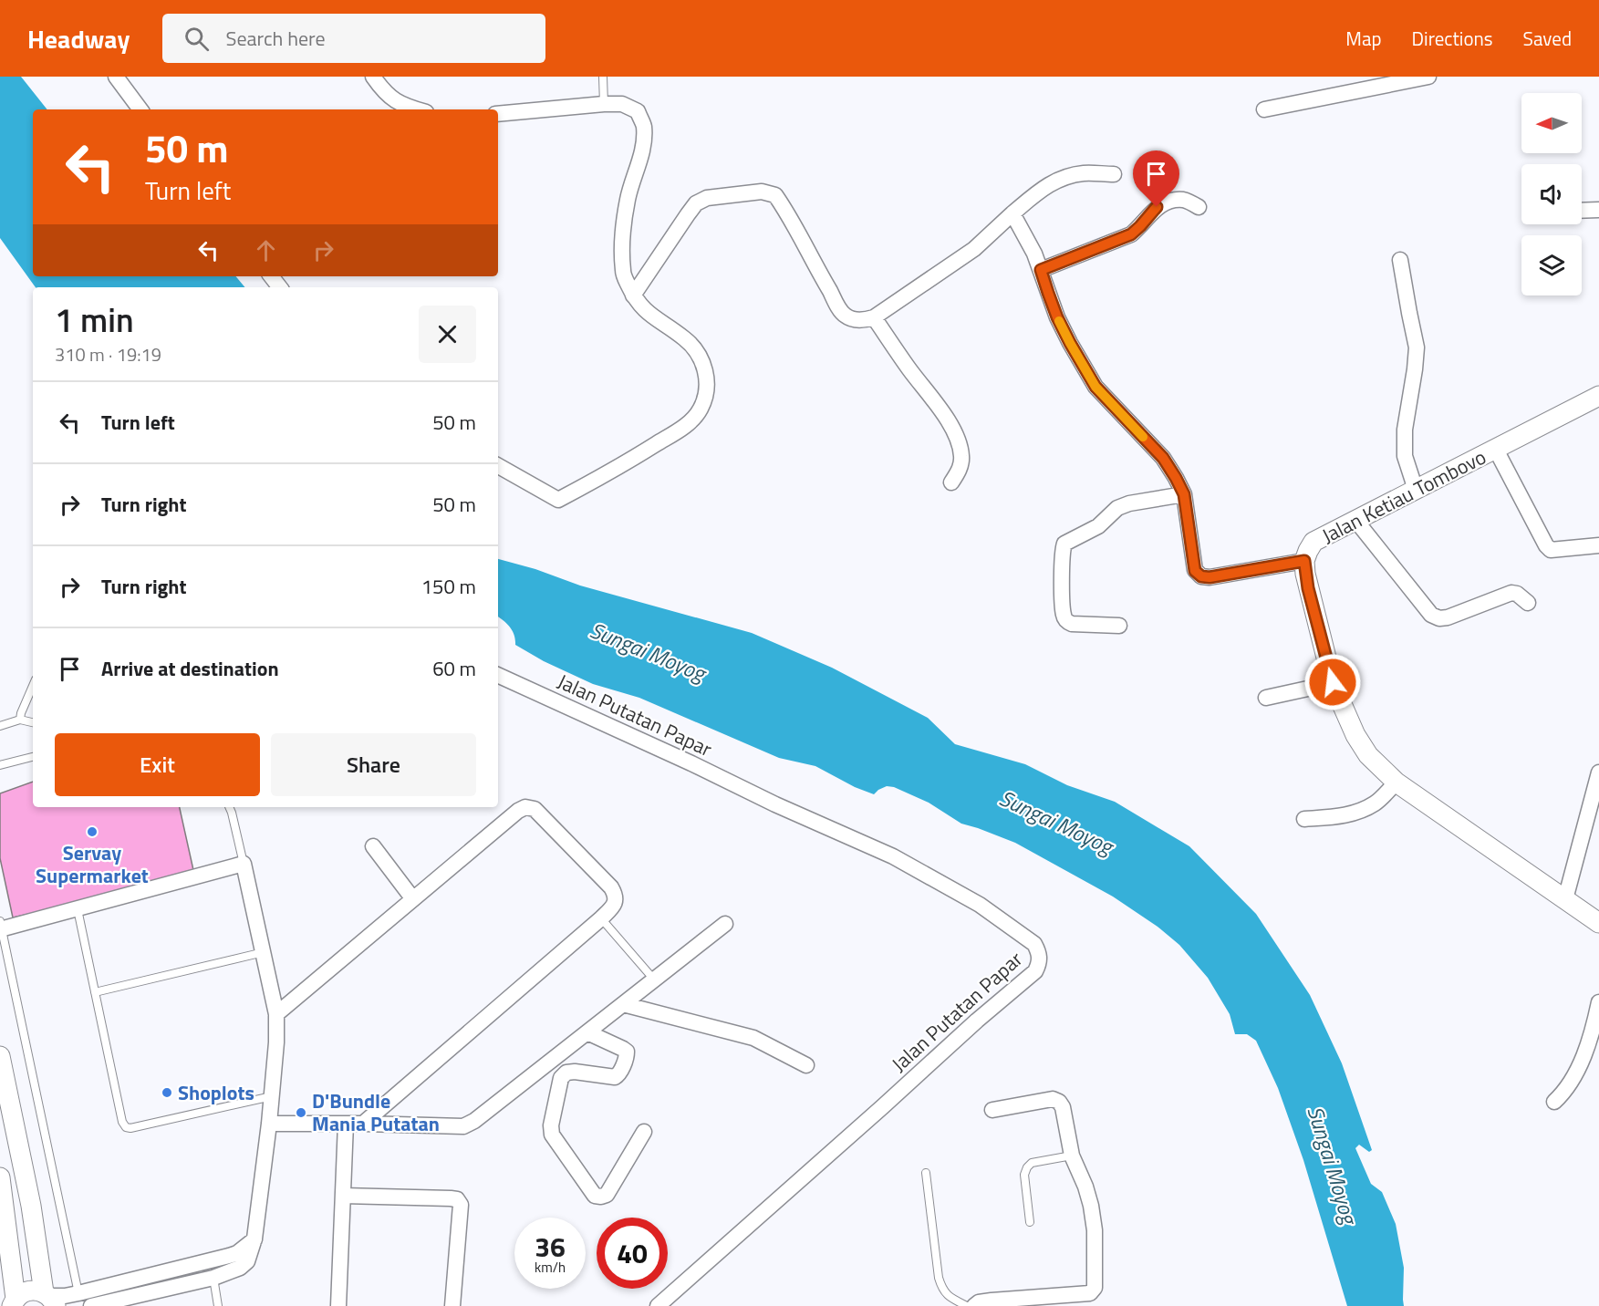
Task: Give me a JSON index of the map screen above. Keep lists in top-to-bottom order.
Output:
{
  "streets": {
    "street": ["Jalan Ketiau Tombovo", "Jalan Putatan Papar"]
  },
  "water": ["Sungai Moyog"],
  "places": ["Servay Supermarket", "Shoplots", "D'Bundle Mania Putatan"],
  "north": "left",
  "page": {
    "header": "Headway",
    "search": "Search here",
    "nav": ["Map", "Directions", "Saved"],
    "turn": ["50 m", "Turn left"],
    "heading": ["1 min", "310 m · 19:19"],
    "list": [
      {
        "name": "Turn left",
        "value": "50 m"
      },
      {
        "name": "Turn right",
        "value": "50 m"
      },
      {
        "name": "Turn right",
        "value": "150 m"
      },
      {
        "name": "Arrive at destination",
        "value": "60 m"
      }
    ],
    "buttons": ["Exit", "Share"],
    "speed": "36 km/h",
    "limit": "40"
  }
}
